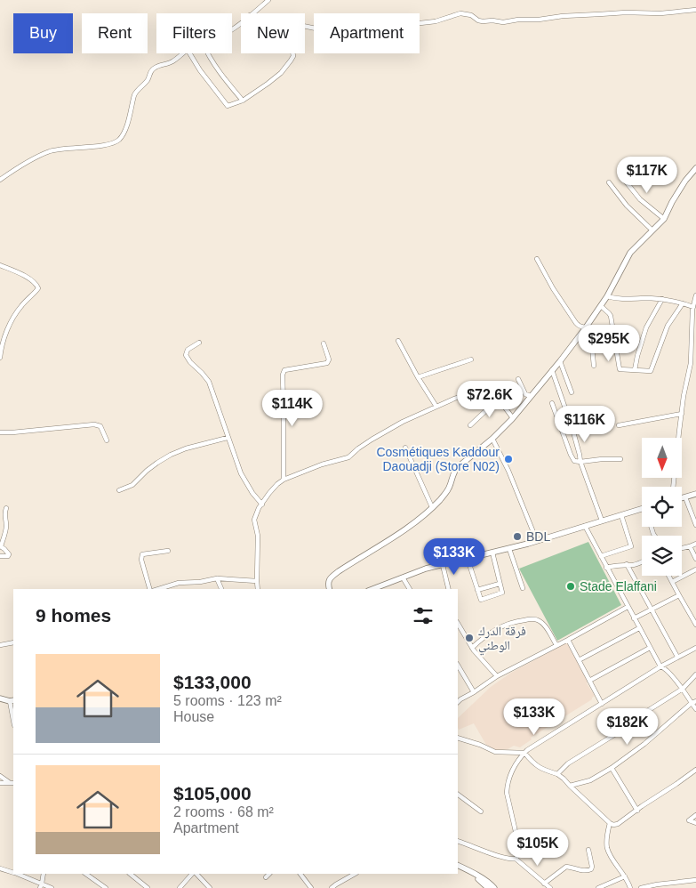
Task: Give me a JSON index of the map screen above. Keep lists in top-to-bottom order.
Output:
{
  "places": [
    "Cosmétiques Kaddour Daouadji (Store N02)",
    "BDL",
    "Stade Elaffani",
    "فرقة الدرك الوطني"
  ],
  "north": "bottom",
  "page": {
    "chip": [
      "Buy",
      "Rent",
      "Filters",
      "New",
      "Apartment"
    ],
    "price": [
      "$117K",
      "$295K",
      "$72.6K",
      "$114K",
      "$116K",
      "$133K",
      "$133K",
      "$182K",
      "$105K"
    ],
    "heading": "9 homes",
    "list": [
      {
        "name": "$133,000",
        "note": "5 rooms · 123 m² · House"
      },
      {
        "name": "$105,000",
        "note": "2 rooms · 68 m² · Apartment"
      }
    ]
  }
}
